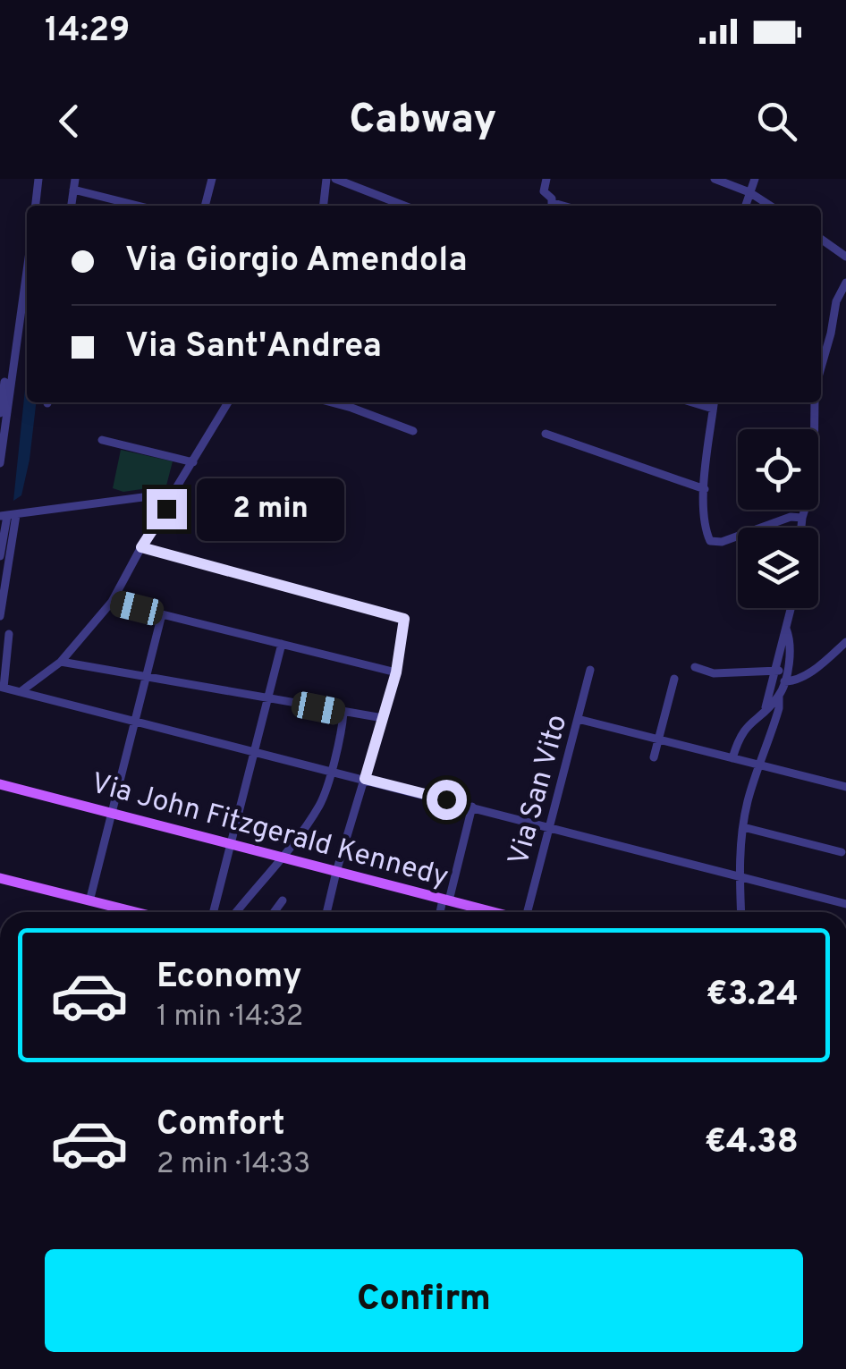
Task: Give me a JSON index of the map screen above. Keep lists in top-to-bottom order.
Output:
{
  "streets": {
    "main road": ["Via John Fitzgerald Kennedy"],
    "street": ["Via San Vito"]
  },
  "page": {
    "status": "14:29",
    "header": "Cabway",
    "banner": ["Via Giorgio Amendola", "Via Sant'Andrea"],
    "bubble": "2 min",
    "list": [
      {
        "name": "Economy",
        "note": "1 min · 14:32",
        "value": "€3.24"
      },
      {
        "name": "Comfort",
        "note": "2 min · 14:33",
        "value": "€4.38"
      }
    ],
    "buttons": "Confirm"
  }
}
